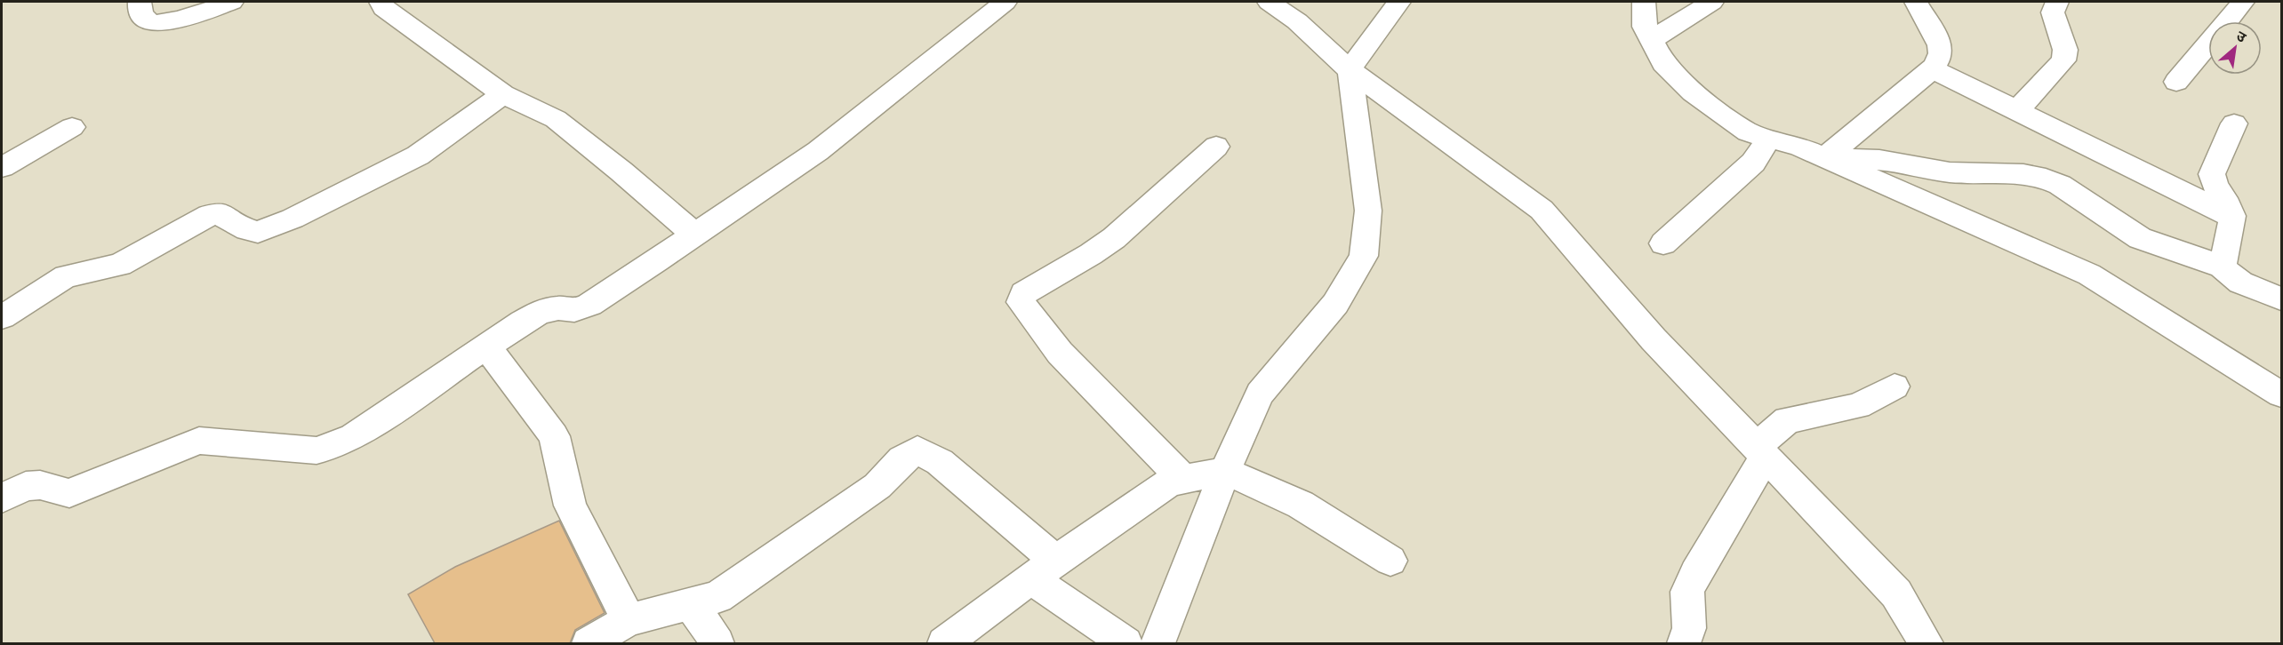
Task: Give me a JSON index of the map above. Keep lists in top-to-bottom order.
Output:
{
  "north": "top right"
}
